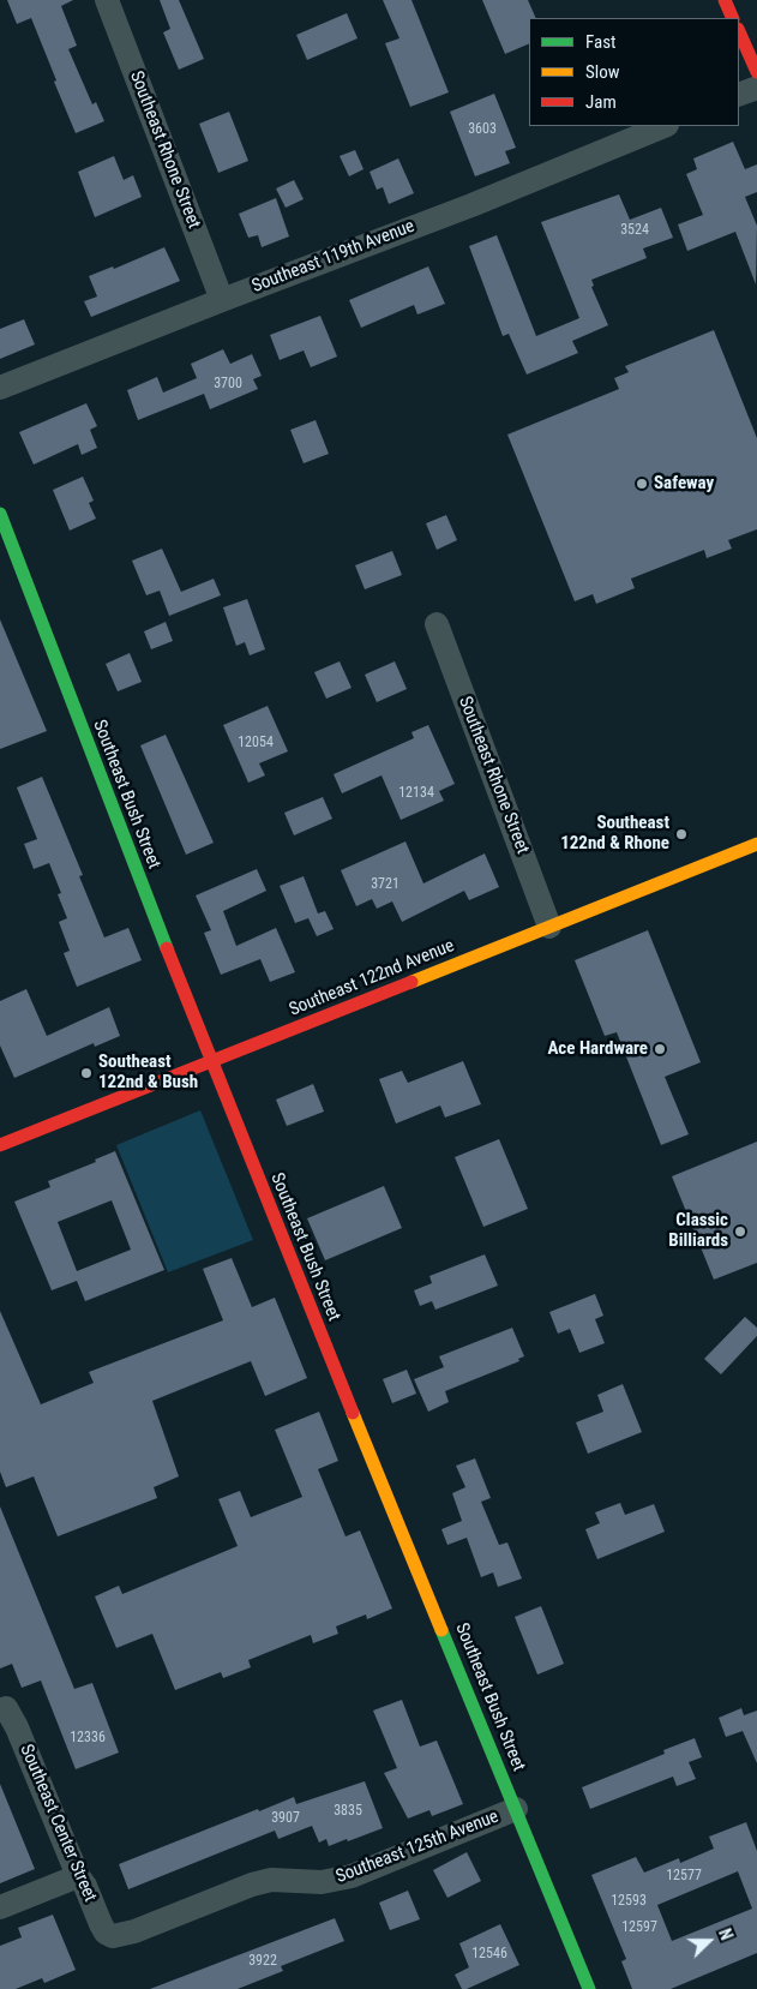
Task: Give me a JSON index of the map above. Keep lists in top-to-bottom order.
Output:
{
  "streets": {
    "street": [
      "Southeast Rhone Street",
      "Southeast 119th Avenue",
      "Southeast Bush Street",
      "Southeast 122nd Avenue",
      "Southeast Center Street",
      "Southeast 125th Avenue"
    ]
  },
  "crossings": [
    ["Southeast Rhone Street", "Southeast 119th Avenue"],
    ["Southeast Rhone Street", "Southeast 122nd Avenue"],
    ["Southeast Bush Street", "Southeast 122nd Avenue"],
    ["Southeast Bush Street", "Southeast 125th Avenue"],
    ["Southeast Center Street", "Southeast 125th Avenue"]
  ],
  "places": [
    "Safeway",
    "Southeast 122nd & Rhone",
    "Ace Hardware",
    "Southeast 122nd & Bush",
    "Classic Billiards"
  ],
  "house_numbers": [
    "3603",
    "3524",
    "3700",
    "12054",
    "12134",
    "3721",
    "12336",
    "3835",
    "3907",
    "12577",
    "12593",
    "12597",
    "12546",
    "3922"
  ],
  "legend": ["Fast", "Slow", "Jam"],
  "north": "right"
}
